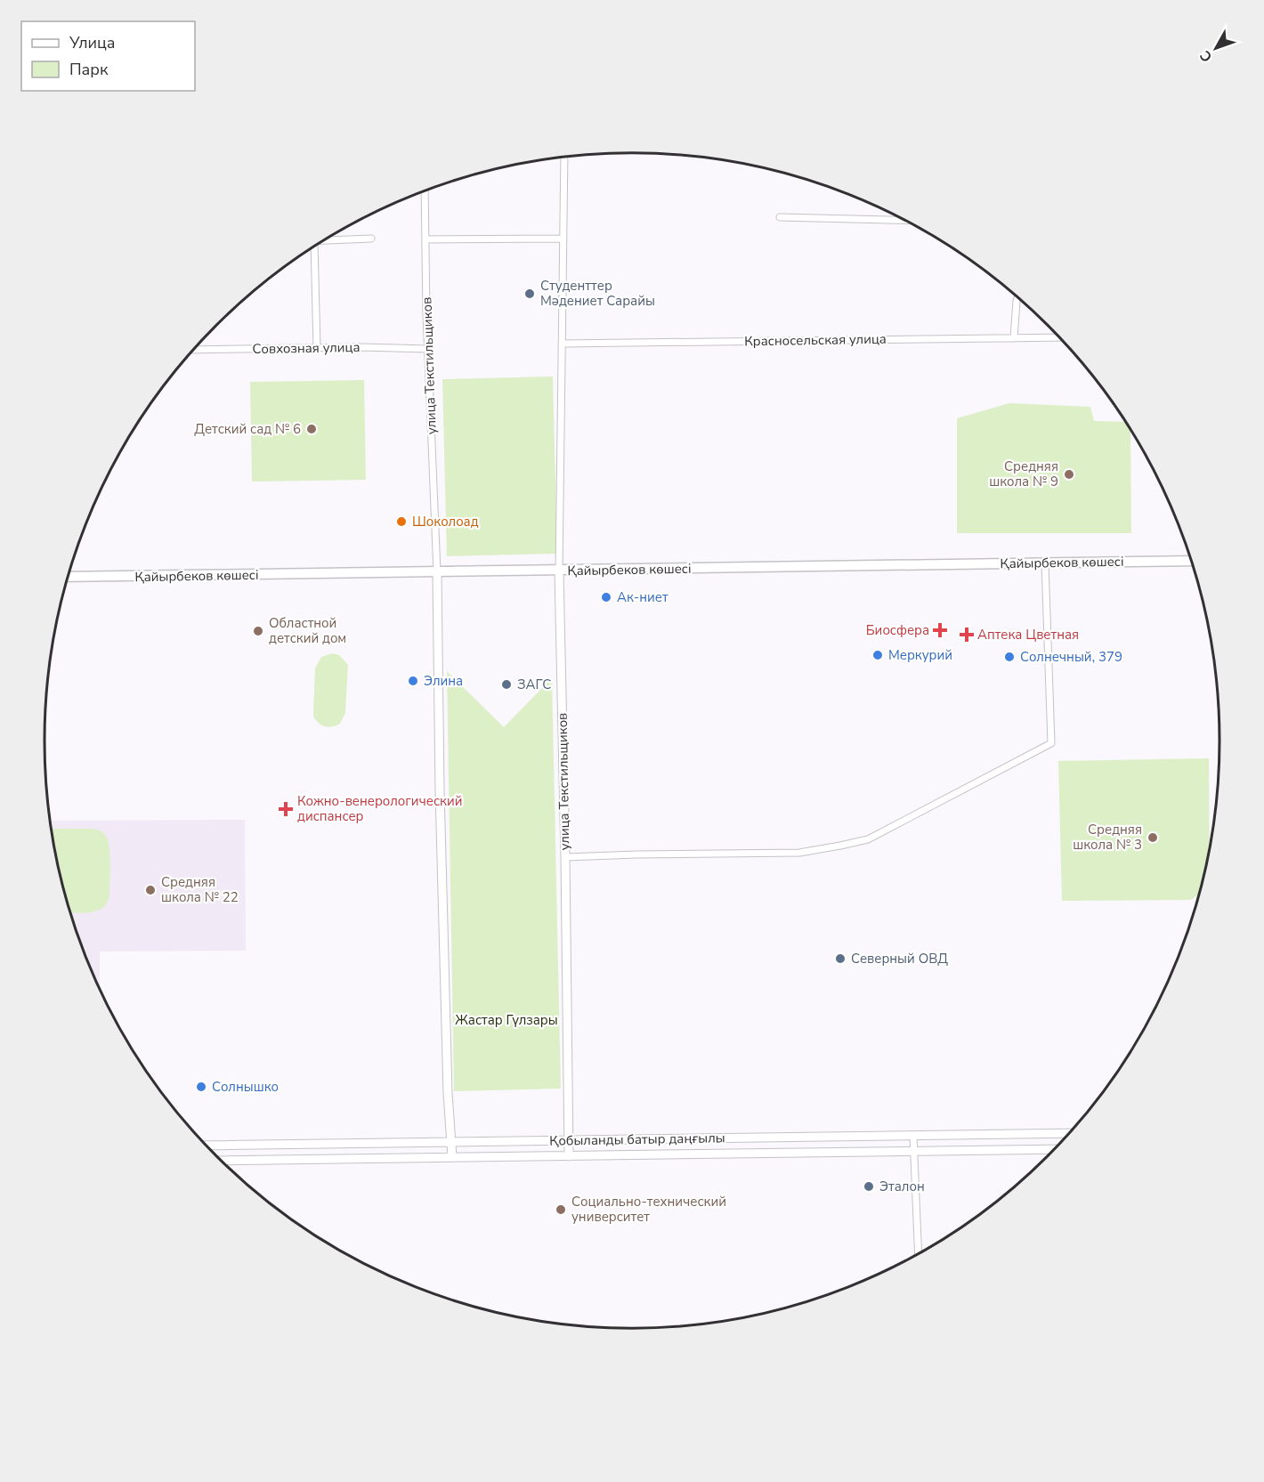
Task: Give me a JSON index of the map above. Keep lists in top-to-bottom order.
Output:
{
  "streets": {
    "main road": ["Қайырбеков көшесі"],
    "street": [
      "Красносельская улица",
      "Совхозная улица",
      "улица Текстильщиков",
      "Қобыланды батыр даңғылы"
    ]
  },
  "crossings": [
    ["Красносельская улица", "улица Текстильщиков"],
    ["Совхозная улица", "улица Текстильщиков"],
    ["улица Текстильщиков", "Қайырбеков көшесі"],
    ["улица Текстильщиков", "Қобыланды батыр даңғылы"]
  ],
  "parks": ["Жастар Гүлзары"],
  "places": {
    "other": [
      "Студенттер Мәдениет Сарайы",
      "Детский сад № 6",
      "Средняя школа № 9",
      "Шоколоад",
      "Ак-ниет",
      "Областной детский дом",
      "Меркурий",
      "Солнечный, 379",
      "Элина",
      "ЗАГС",
      "Средняя школа № 3",
      "Средняя школа № 22",
      "Северный ОВД",
      "Солнышко",
      "Эталон",
      "Социально-технический университет"
    ],
    "health": ["Биосфера", "Аптека Цветная", "Кожно-венерологический диспансер"]
  },
  "legend": ["Улица", "Парк"],
  "north": "bottom left"
}
